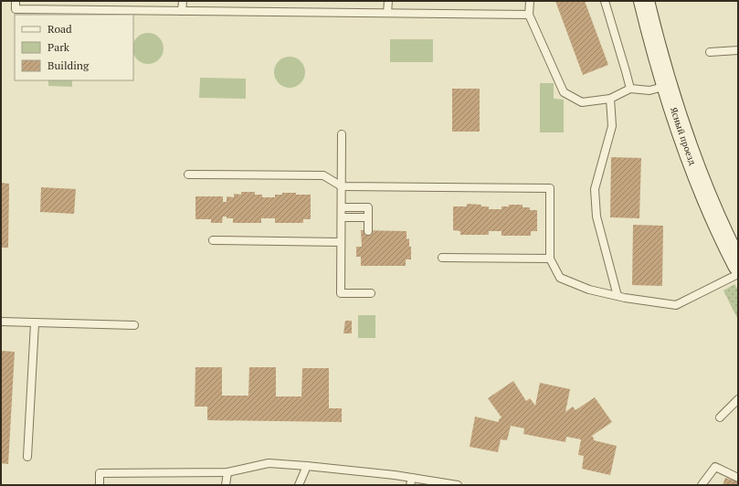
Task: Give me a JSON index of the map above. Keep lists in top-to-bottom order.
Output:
{
  "streets": {
    "street": ["Ясный проезд"]
  },
  "legend": ["Road", "Park", "Building"]
}
